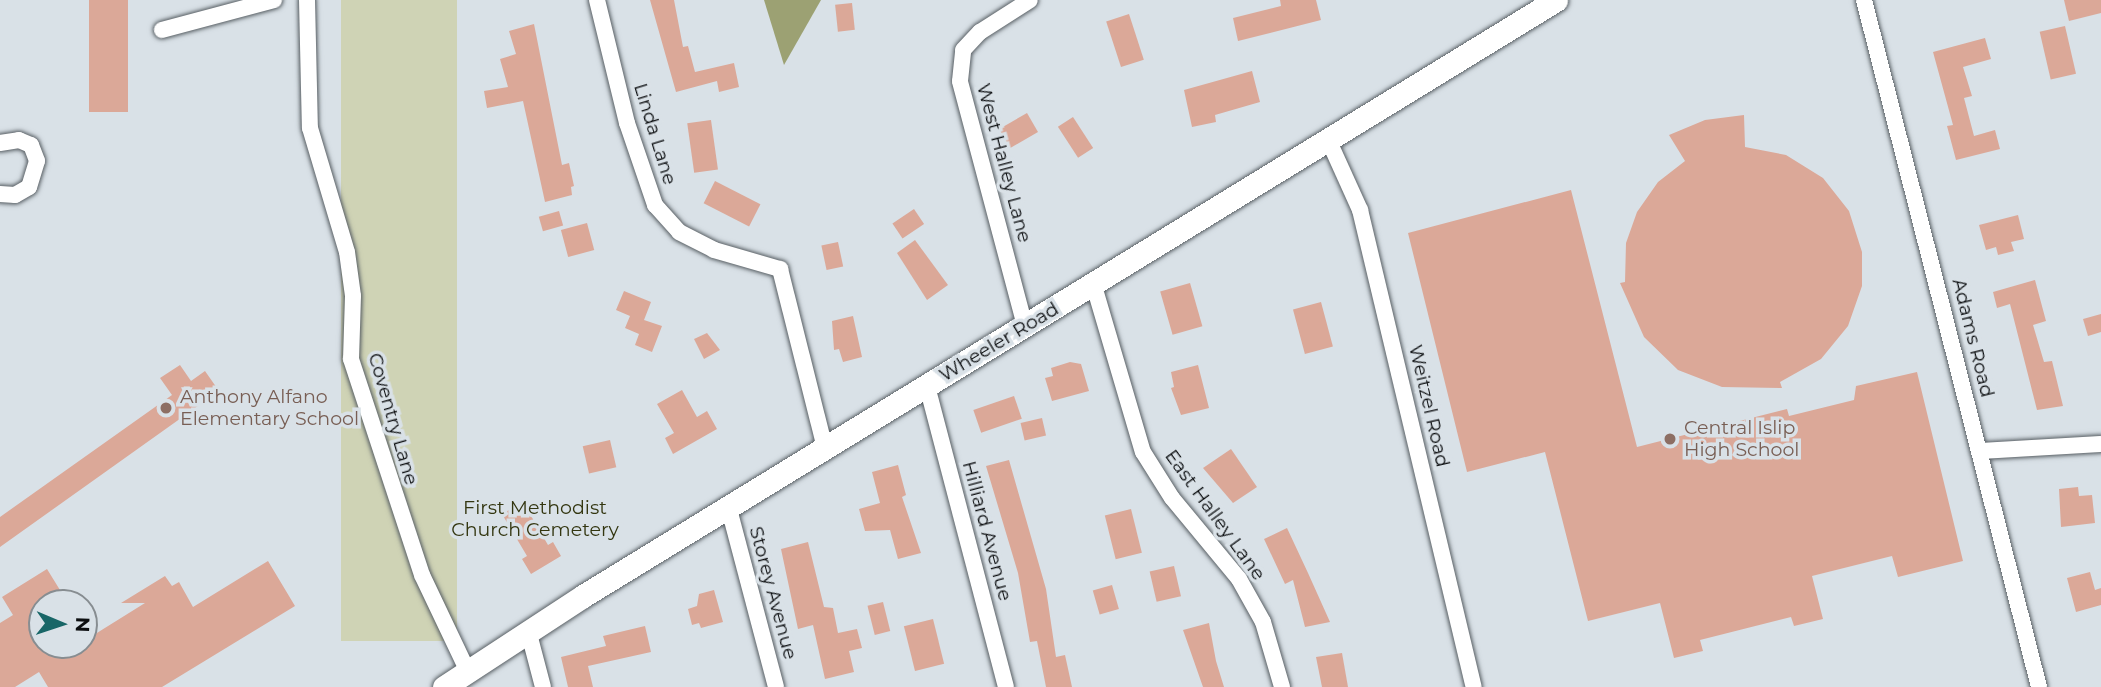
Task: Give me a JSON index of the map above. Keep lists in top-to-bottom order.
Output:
{
  "streets": {
    "main road": ["Wheeler Road"],
    "street": [
      "Linda Lane",
      "West Halley Lane",
      "Adams Road",
      "Weitzel Road",
      "Coventry Lane",
      "East Halley Lane",
      "Hilliard Avenue",
      "Storey Avenue"
    ]
  },
  "crossings": [
    ["Linda Lane", "Wheeler Road"],
    ["West Halley Lane", "Wheeler Road"],
    ["Wheeler Road", "Weitzel Road"],
    ["Wheeler Road", "Coventry Lane"],
    ["Wheeler Road", "East Halley Lane"],
    ["Wheeler Road", "Hilliard Avenue"],
    ["Wheeler Road", "Storey Avenue"]
  ],
  "parks": ["First Methodist Church Cemetery"],
  "places": ["Anthony Alfano Elementary School", "Central Islip High School"],
  "north": "right"
}
